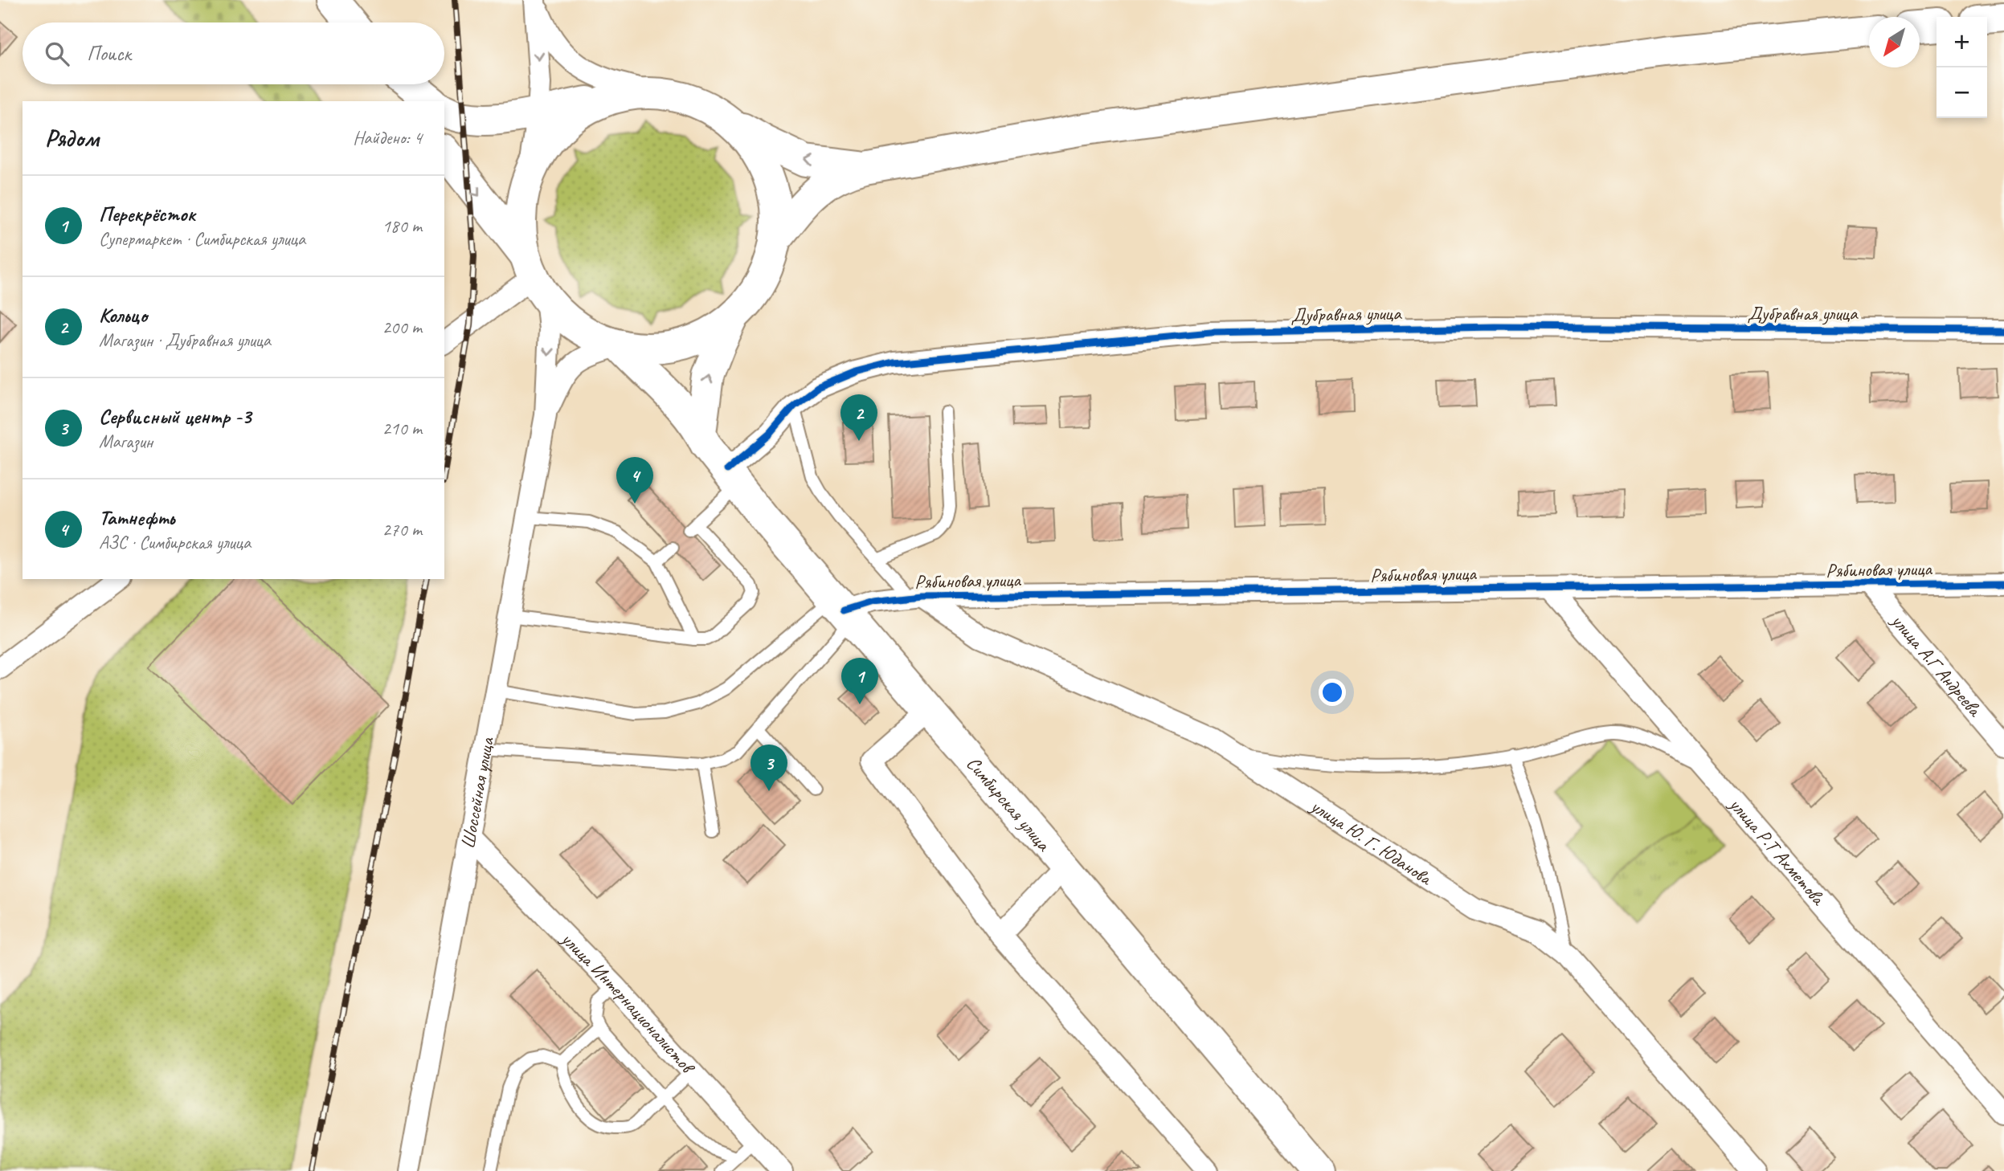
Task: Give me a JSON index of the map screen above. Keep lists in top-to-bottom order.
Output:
{
  "streets": {
    "main road": ["Симбирская улица"],
    "street": [
      "Дубравная улица",
      "Рябиновая улица",
      "улица А.Г Андреева",
      "Шоссейная улица",
      "улица Ю. Г. Юданова",
      "улица Р.Т Ахметова",
      "улица Интернационалистов"
    ]
  },
  "crossings": [
    ["Дубравная улица", "Симбирская улица"],
    ["Рябиновая улица", "улица А.Г Андреева"],
    ["Рябиновая улица", "Симбирская улица"],
    ["Рябиновая улица", "улица Ю. Г. Юданова"],
    ["Рябиновая улица", "улица Р.Т Ахметова"],
    ["Шоссейная улица", "улица Интернационалистов"]
  ],
  "north": "bottom left",
  "page": {
    "map_buttons": ["+", "−"],
    "search": "Поиск",
    "heading": ["Рядом", "Найдено: 4"],
    "list": [
      {
        "mark": "1",
        "name": "Перекрёсток",
        "note": "Супермаркет · Симбирская улица",
        "value": "180 m"
      },
      {
        "mark": "2",
        "name": "Кольцо",
        "note": "Магазин · Дубравная улица",
        "value": "200 m"
      },
      {
        "mark": "3",
        "name": "Сервисный центр -3",
        "note": "Магазин",
        "value": "210 m"
      },
      {
        "mark": "4",
        "name": "Татнефть",
        "note": "АЗС · Симбирская улица",
        "value": "270 m"
      }
    ],
    "pins": [
      "2",
      "4",
      "1",
      "3"
    ]
  }
}
